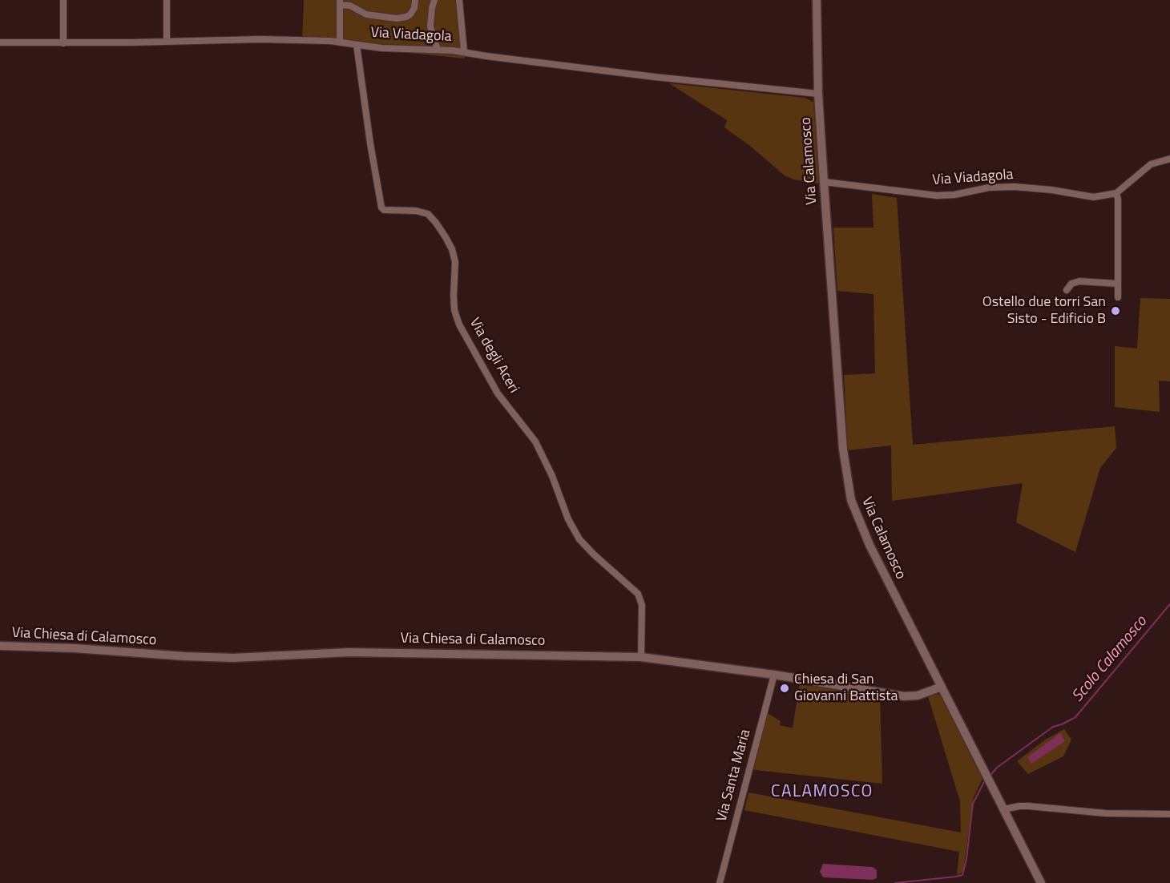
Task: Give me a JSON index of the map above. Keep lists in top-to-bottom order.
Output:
{
  "streets": {
    "street": [
      "Via Viadagola",
      "Via Calamosco",
      "Via degli Aceri",
      "Via Chiesa di Calamosco",
      "Via Santa Maria"
    ]
  },
  "crossings": [
    ["Via Viadagola", "Via Calamosco"],
    ["Via Viadagola", "Via degli Aceri"],
    ["Via Calamosco", "Via Chiesa di Calamosco"],
    ["Via degli Aceri", "Via Chiesa di Calamosco"],
    ["Via Chiesa di Calamosco", "Via Santa Maria"]
  ],
  "districts": ["CALAMOSCO"],
  "water": ["Scolo Calamosco"],
  "places": ["Ostello due torri San Sisto - Edificio B", "Chiesa di San Giovanni Battista"]
}
